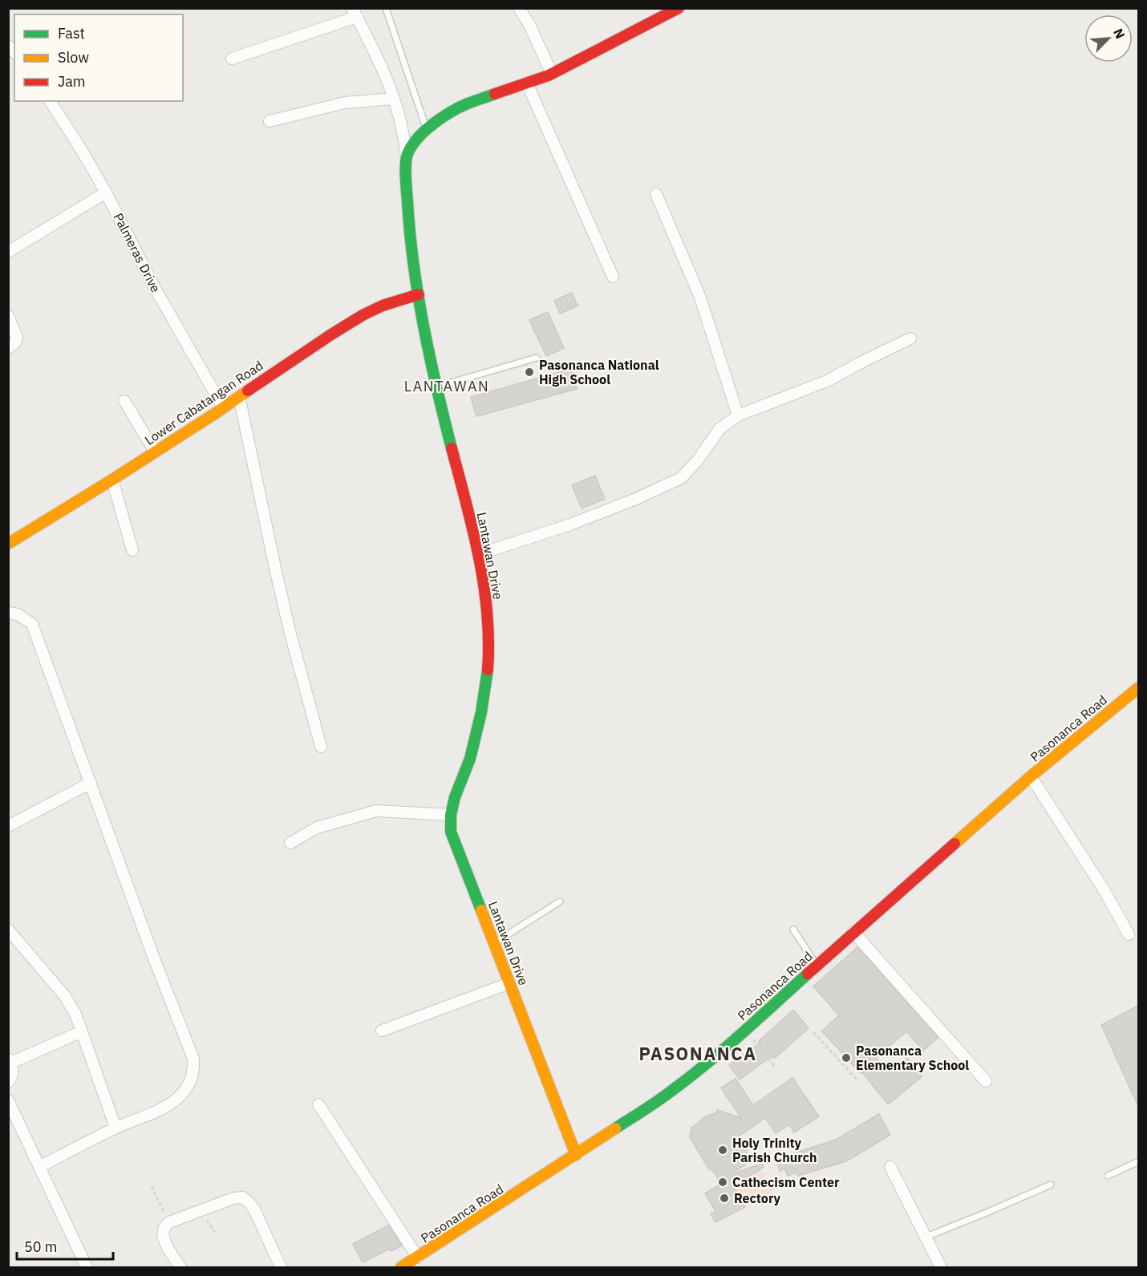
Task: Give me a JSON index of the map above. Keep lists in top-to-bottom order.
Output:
{
  "streets": {
    "street": [
      "Palmeras Drive",
      "Lower Cabatangan Road",
      "Lantawan Drive",
      "Pasonanca Road"
    ]
  },
  "crossings": [
    ["Palmeras Drive", "Lower Cabatangan Road"],
    ["Lower Cabatangan Road", "Lantawan Drive"],
    ["Lantawan Drive", "Pasonanca Road"]
  ],
  "districts": ["LANTAWAN", "PASONANCA"],
  "places": [
    "Pasonanca National High School",
    "Pasonanca Elementary School",
    "Holy Trinity Parish Church",
    "Cathecism Center",
    "Rectory"
  ],
  "legend": ["Fast", "Slow", "Jam"],
  "scale_bar": "50 m",
  "north": "top right"
}
